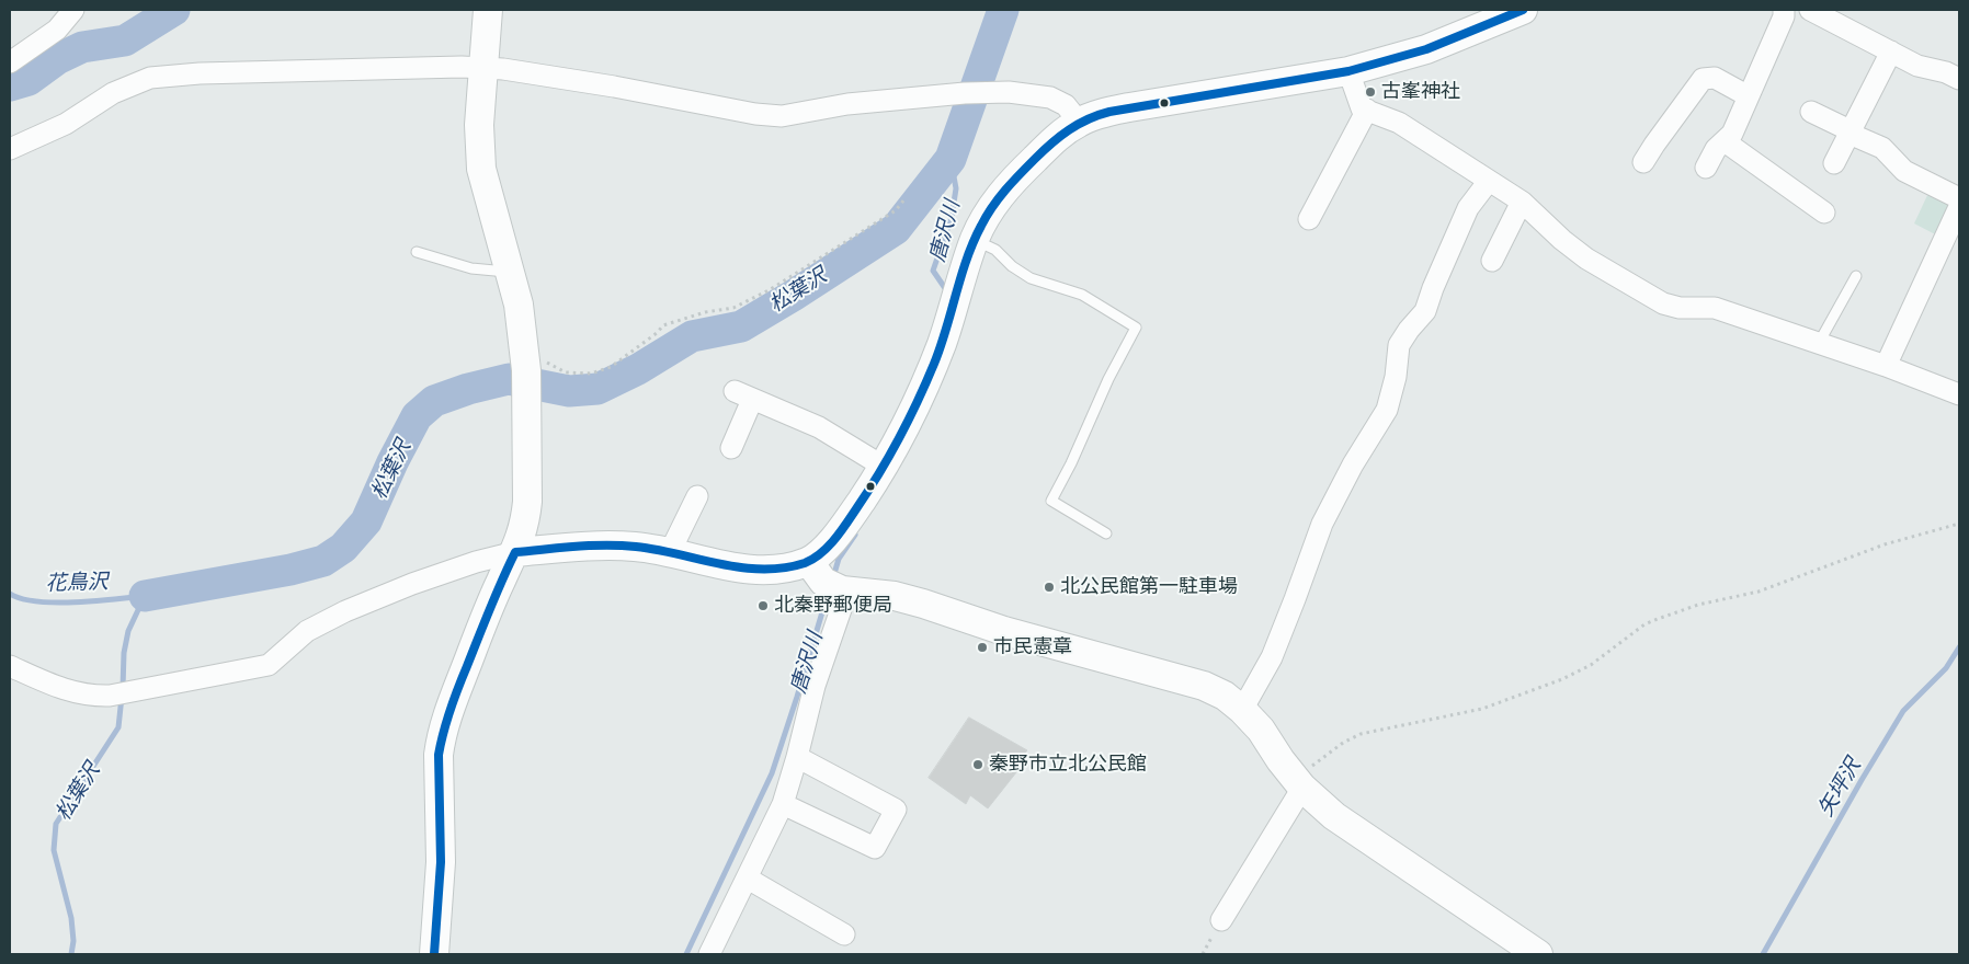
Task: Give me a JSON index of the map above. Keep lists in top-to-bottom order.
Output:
{
  "water": [
    "唐沢川",
    "松葉沢",
    "花鳥沢",
    "矢坪沢"
  ],
  "places": [
    "古峯神社",
    "北公民館第一駐車場",
    "北秦野郵便局",
    "市民憲章",
    "秦野市立北公民館"
  ]
}
